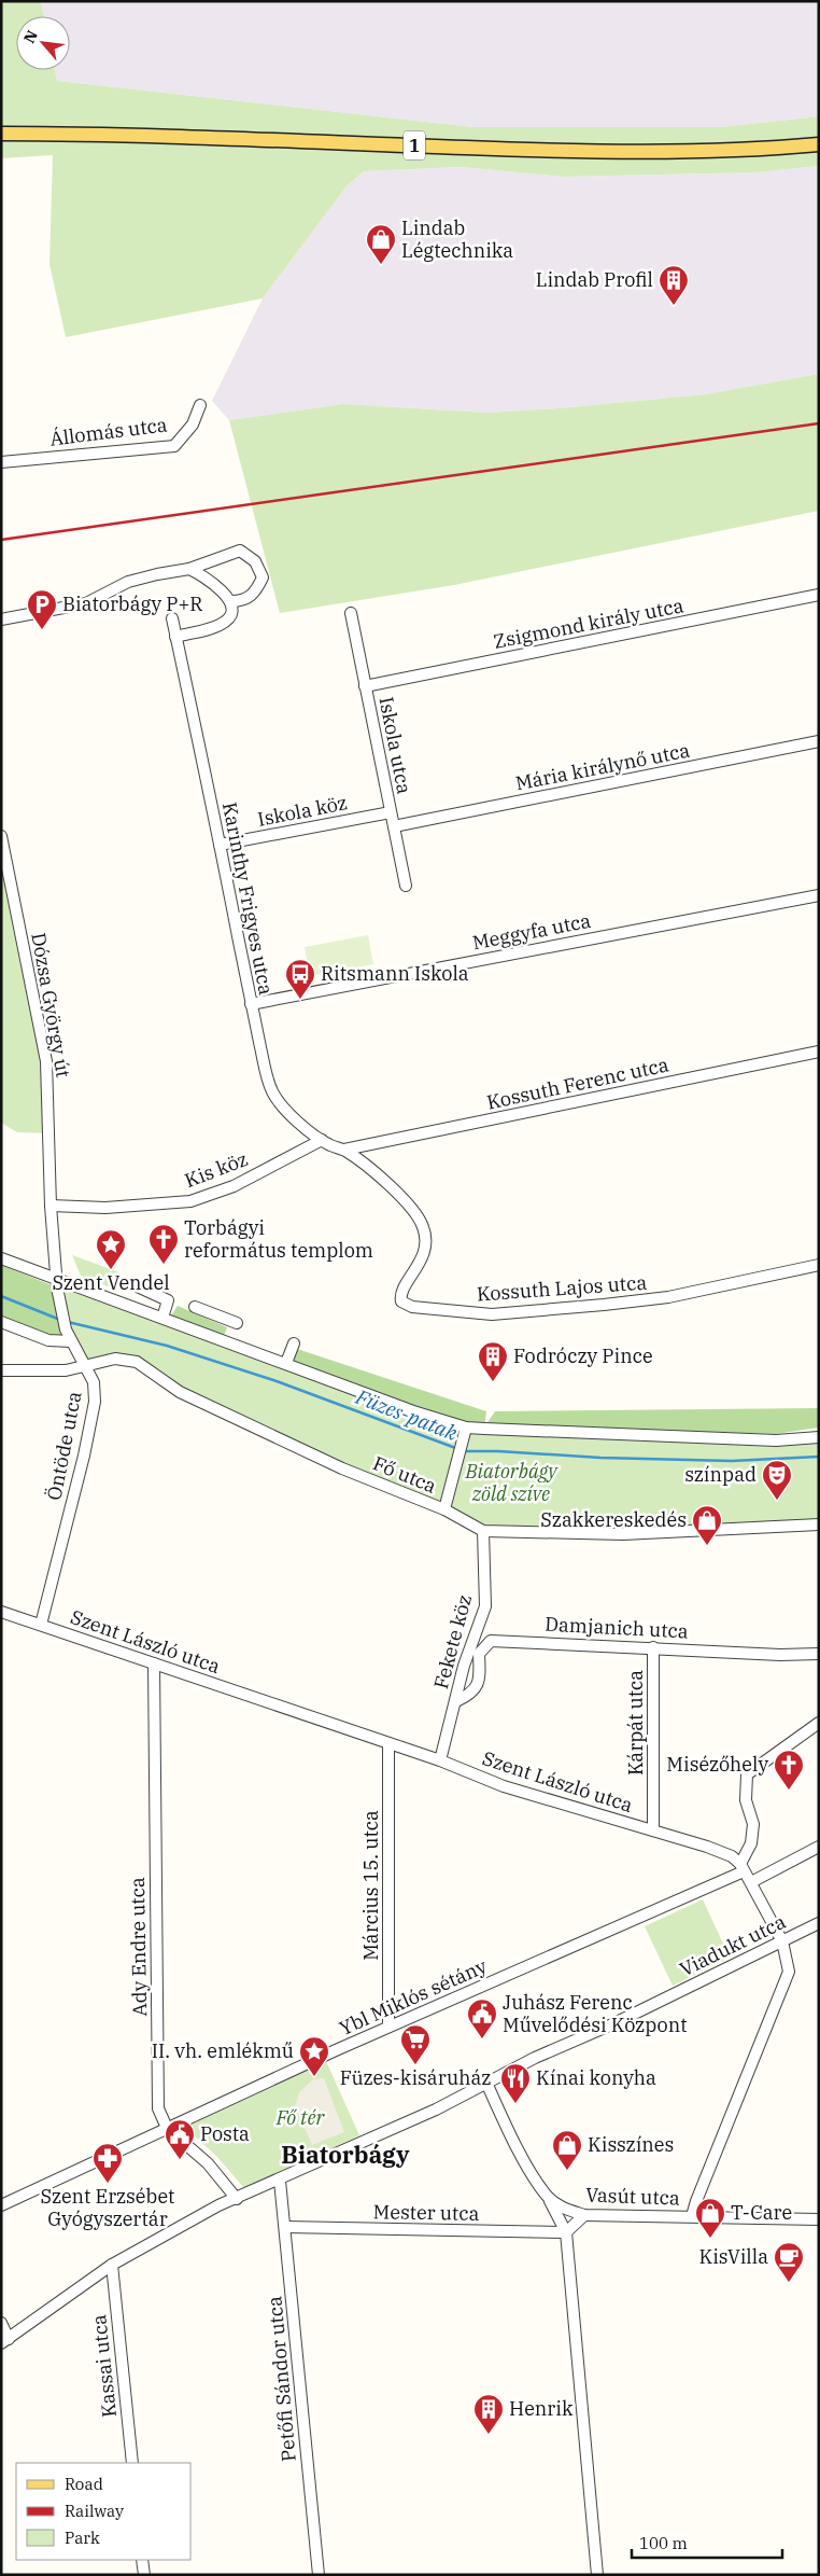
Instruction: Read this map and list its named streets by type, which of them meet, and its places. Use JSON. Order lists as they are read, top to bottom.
{
  "streets": {
    "main road": ["1"],
    "street": [
      "Állomás utca",
      "Zsigmond király utca",
      "Iskola utca",
      "Mária királynő utca",
      "Iskola köz",
      "Karinthy Frigyes utca",
      "Meggyfa utca",
      "Dózsa György út",
      "Kossuth Ferenc utca",
      "Kis köz",
      "Kossuth Lajos utca",
      "Öntöde utca",
      "Fő utca",
      "Damjanich utca",
      "Szent László utca",
      "Fekete köz",
      "Kárpát utca",
      "Március 15. utca",
      "Viadukt utca",
      "Ady Endre utca",
      "Ybl Miklós sétány",
      "Vasút utca",
      "Mester utca",
      "Kassai utca",
      "Petőfi Sándor utca"
    ]
  },
  "crossings": [
    ["Zsigmond király utca", "Iskola utca"],
    ["Iskola utca", "Mária királynő utca"],
    ["Iskola utca", "Iskola köz"],
    ["Iskola köz", "Karinthy Frigyes utca"],
    ["Karinthy Frigyes utca", "Meggyfa utca"],
    ["Karinthy Frigyes utca", "Kossuth Ferenc utca"],
    ["Karinthy Frigyes utca", "Kis köz"],
    ["Karinthy Frigyes utca", "Kossuth Lajos utca"],
    ["Dózsa György út", "Kis köz"],
    ["Dózsa György út", "Öntöde utca"],
    ["Kossuth Ferenc utca", "Kossuth Lajos utca"],
    ["Öntöde utca", "Fő utca"],
    ["Öntöde utca", "Szent László utca"],
    ["Fő utca", "Fekete köz"],
    ["Damjanich utca", "Fekete köz"],
    ["Damjanich utca", "Kárpát utca"],
    ["Szent László utca", "Fekete köz"],
    ["Szent László utca", "Kárpát utca"],
    ["Szent László utca", "Március 15. utca"],
    ["Szent László utca", "Viadukt utca"],
    ["Szent László utca", "Ady Endre utca"],
    ["Szent László utca", "Ybl Miklós sétány"],
    ["Szent László utca", "Vasút utca"],
    ["Március 15. utca", "Ybl Miklós sétány"],
    ["Viadukt utca", "Ady Endre utca"],
    ["Viadukt utca", "Vasút utca"],
    ["Viadukt utca", "Kassai utca"],
    ["Viadukt utca", "Petőfi Sándor utca"],
    ["Ady Endre utca", "Ybl Miklós sétány"],
    ["Mester utca", "Petőfi Sándor utca"]
  ],
  "districts": ["Biatorbágy"],
  "water": ["Füzes-patak"],
  "parks": ["Biatorbágy zöld szíve", "Fő tér"],
  "places": {
    "shop": [
      "Lindab Légtechnika",
      "Szakkereskedés",
      "Kisszínes",
      "T-Care"
    ],
    "building": ["Lindab Profil", "Fodróczy Pince", "Henrik"],
    "parking": ["Biatorbágy P+R"],
    "bus stop": ["Ritsmann Iskola"],
    "church": ["Torbágyi református templom", "Misézőhely"],
    "place": ["Szent Vendel", "II. vh. emlékmű"],
    "theatre": ["színpad"],
    "public building": ["Juhász Ferenc Művelődési Központ", "Posta"],
    "supermarket": ["Füzes-kisáruház"],
    "restaurant": ["Kínai konyha"],
    "pharmacy": ["Szent Erzsébet Gyógyszertár"],
    "cafe": ["KisVilla"]
  },
  "legend": ["Road", "Railway", "Park"],
  "scale_bar": "100 m",
  "north": "top left"
}
